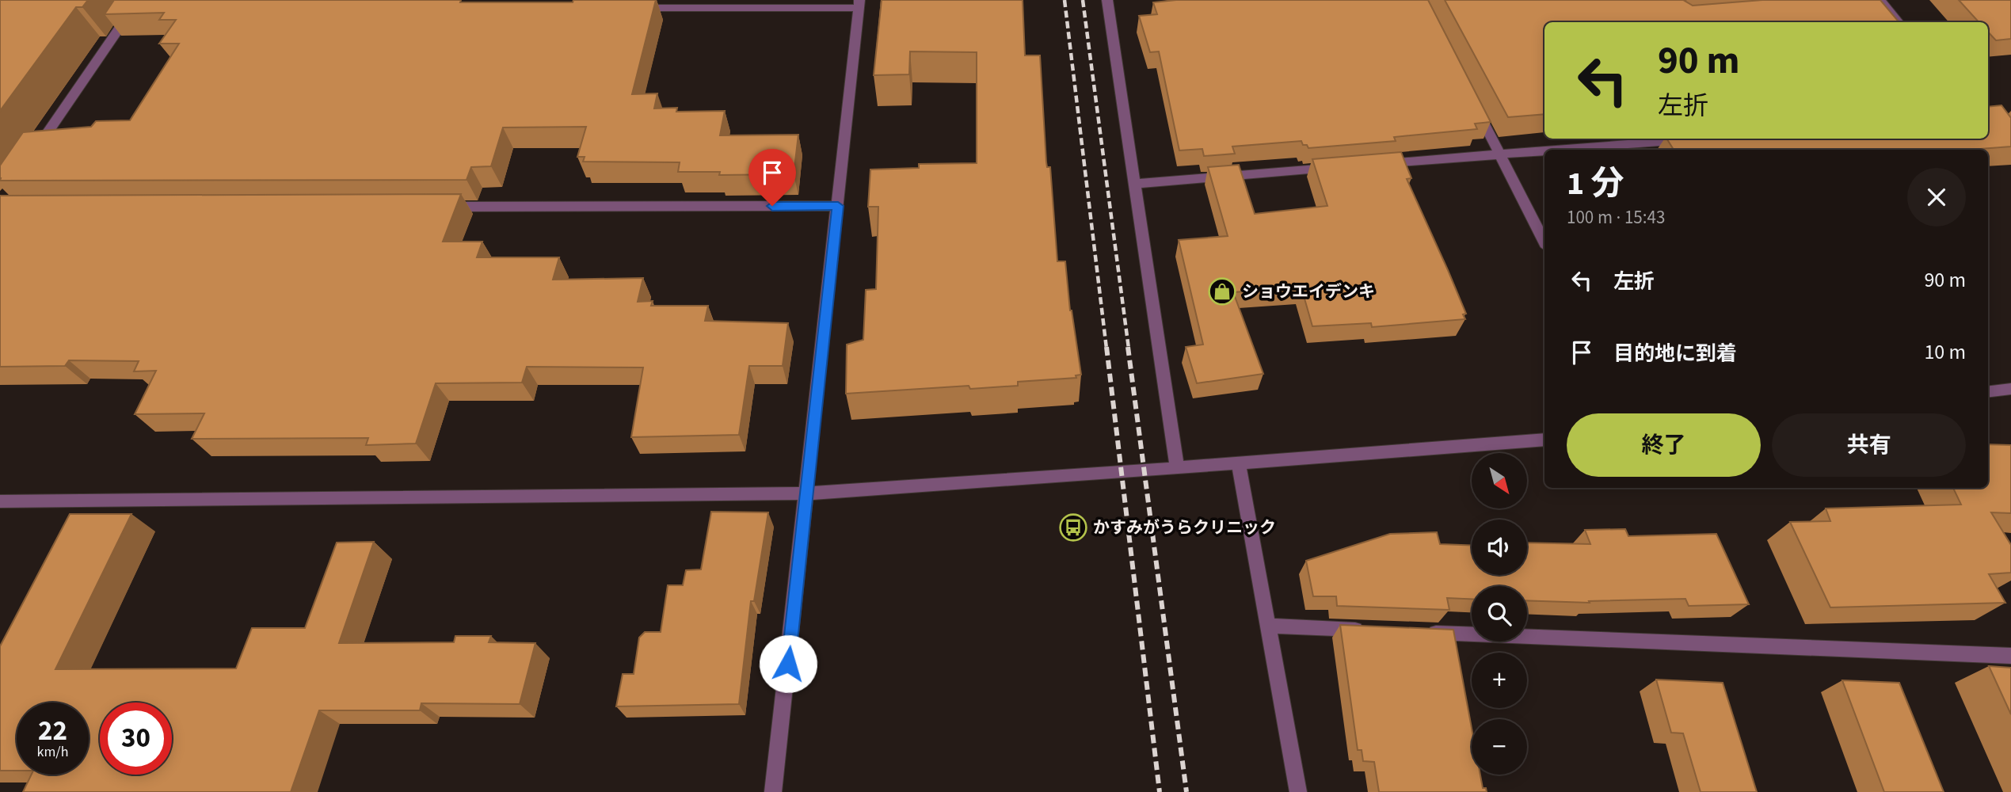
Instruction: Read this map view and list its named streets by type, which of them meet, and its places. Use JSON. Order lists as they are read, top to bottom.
{
  "places": {
    "shop": ["ショウエイデンキ"],
    "bus stop": ["かすみがうらクリニック"]
  },
  "north": "bottom right",
  "page": {
    "turn": ["90 m", "左折"],
    "heading": ["1 分", "100 m · 15:43"],
    "list": [
      {
        "name": "左折",
        "value": "90 m"
      },
      {
        "name": "目的地に到着",
        "value": "10 m"
      }
    ],
    "buttons": ["終了", "共有"],
    "map_buttons": ["+", "−"],
    "speed": "22 km/h",
    "limit": "30"
  }
}
